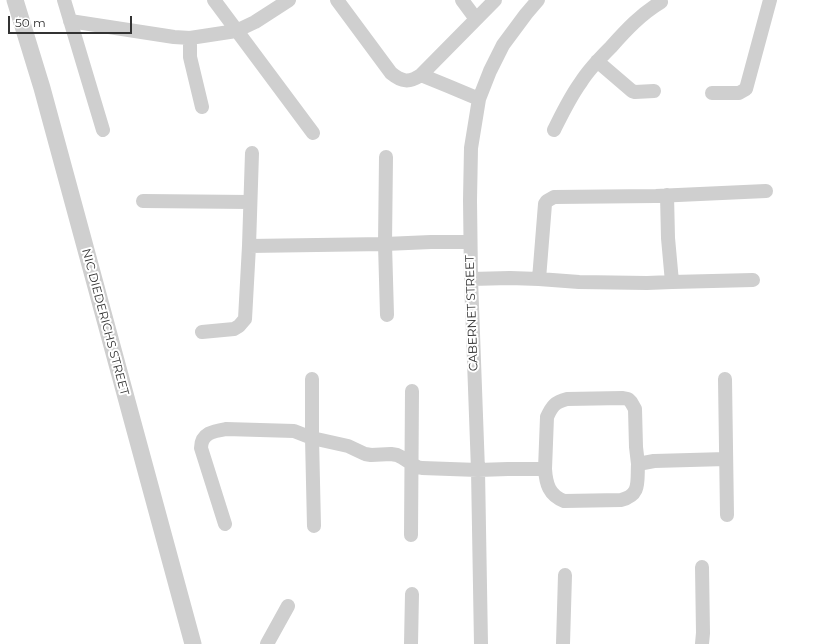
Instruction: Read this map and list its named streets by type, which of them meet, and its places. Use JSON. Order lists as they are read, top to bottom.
{
  "streets": {
    "street": ["CABERNET STREET", "NIC DIEDERICHS STREET"]
  },
  "scale_bar": "50 m"
}
